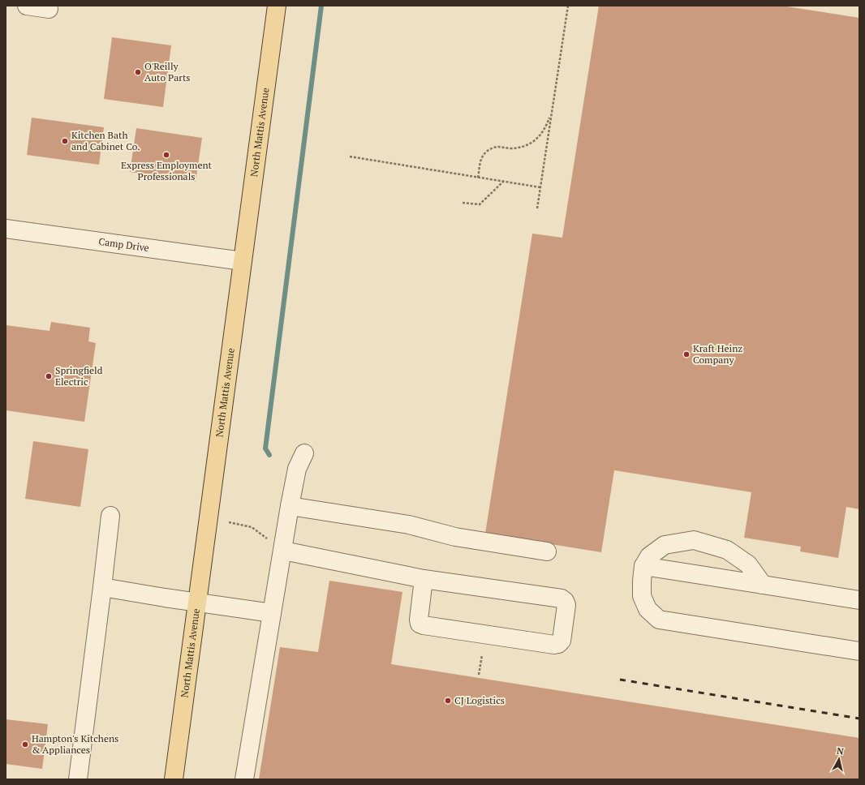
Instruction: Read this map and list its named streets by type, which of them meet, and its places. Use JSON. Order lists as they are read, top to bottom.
{
  "streets": {
    "main road": ["North Mattis Avenue"],
    "street": ["Camp Drive"]
  },
  "crossings": [
    ["North Mattis Avenue", "Camp Drive"]
  ],
  "places": [
    "O'Reilly Auto Parts",
    "Kitchen Bath and Cabinet Co.",
    "Express Employment Professionals",
    "Kraft Heinz Company",
    "Springfield Electric",
    "CJ Logistics",
    "Hampton's Kitchens & Appliances"
  ],
  "north": "top"
}
